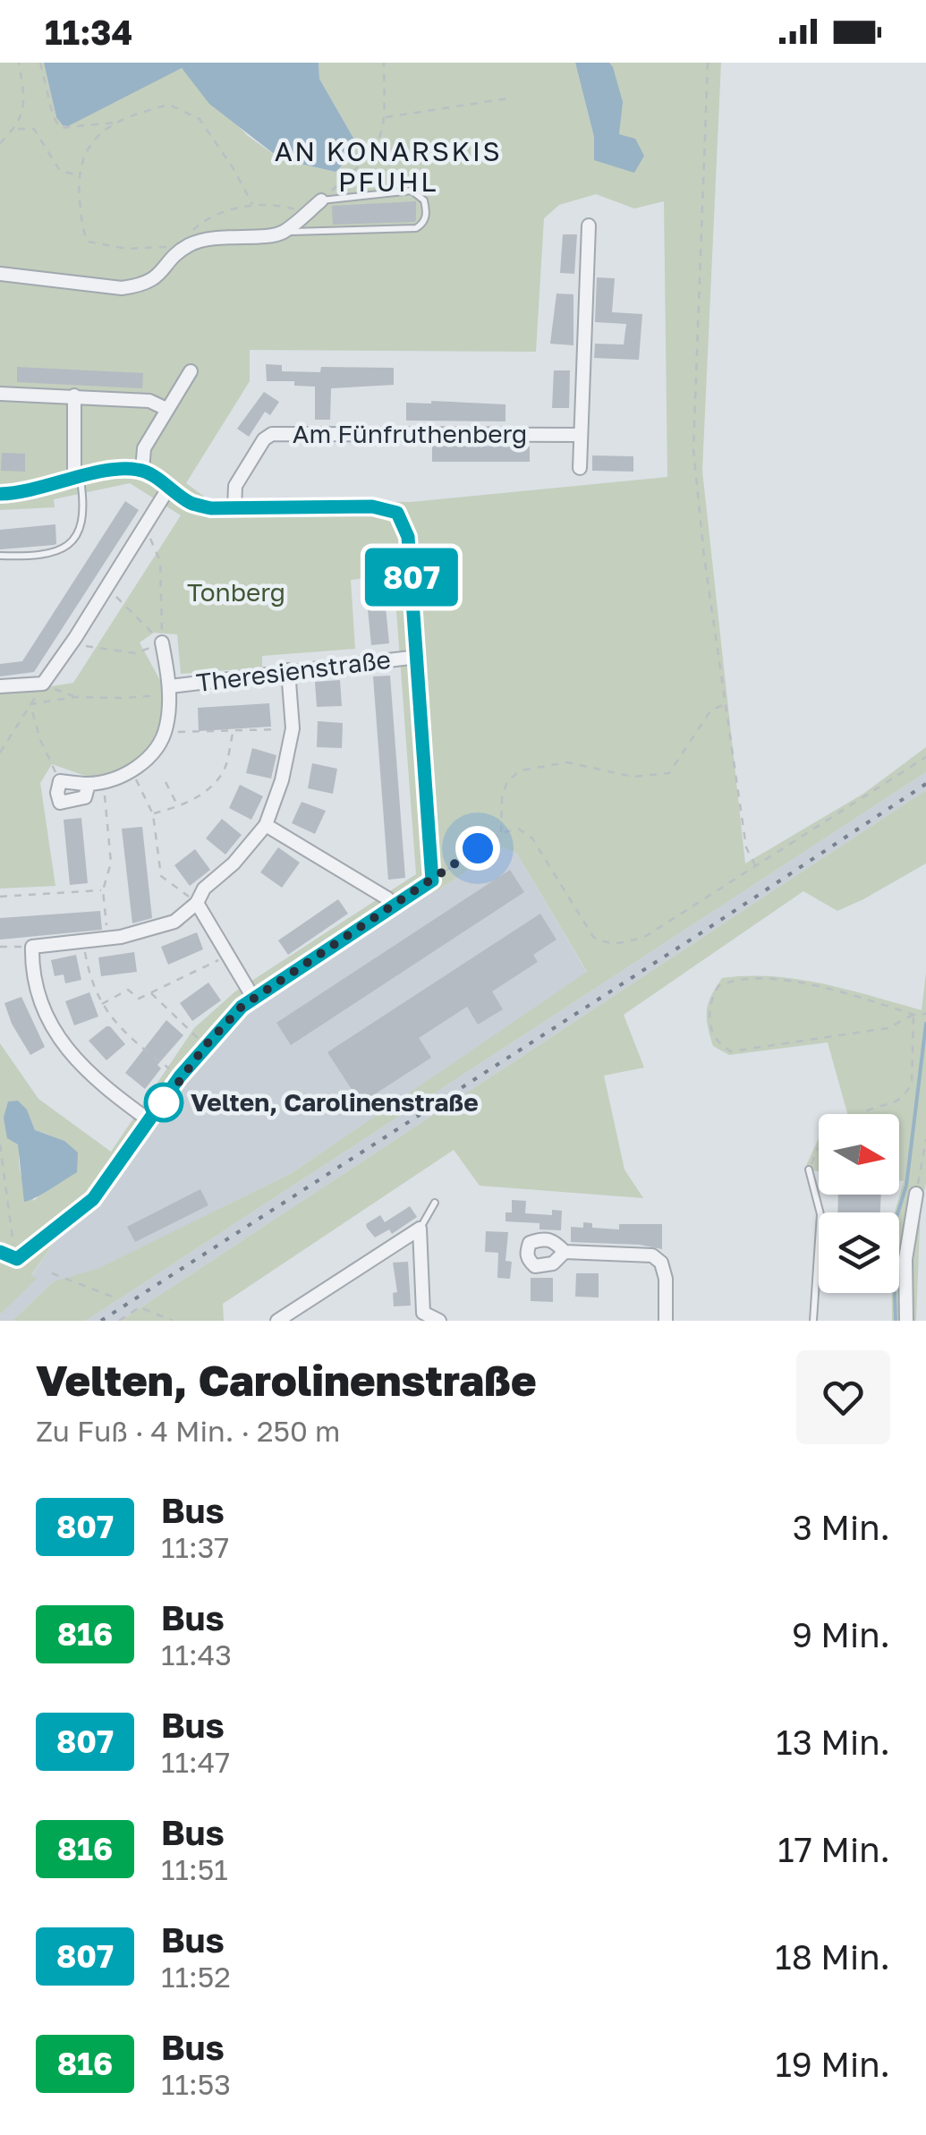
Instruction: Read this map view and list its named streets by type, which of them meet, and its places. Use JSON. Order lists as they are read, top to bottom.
{
  "streets": {
    "street": ["Am Fünfruthenberg", "Theresienstraße"]
  },
  "districts": ["AN KONARSKIS PFUHL"],
  "parks": ["Tonberg"],
  "places": ["Velten, Carolinenstraße"],
  "lines": ["bus line 807"],
  "north": "right",
  "page": {
    "status": "11:34",
    "on_map": "807",
    "heading": ["Velten, Carolinenstraße", "Zu Fuß · 4 Min. · 250 m"],
    "list": [
      {
        "mark": "807",
        "name": "Bus",
        "note": "11:37",
        "value": "3 Min."
      },
      {
        "mark": "816",
        "name": "Bus",
        "note": "11:43",
        "value": "9 Min."
      },
      {
        "mark": "807",
        "name": "Bus",
        "note": "11:47",
        "value": "13 Min."
      },
      {
        "mark": "816",
        "name": "Bus",
        "note": "11:51",
        "value": "17 Min."
      },
      {
        "mark": "807",
        "name": "Bus",
        "note": "11:52",
        "value": "18 Min."
      },
      {
        "mark": "816",
        "name": "Bus",
        "note": "11:53",
        "value": "19 Min."
      }
    ]
  }
}
